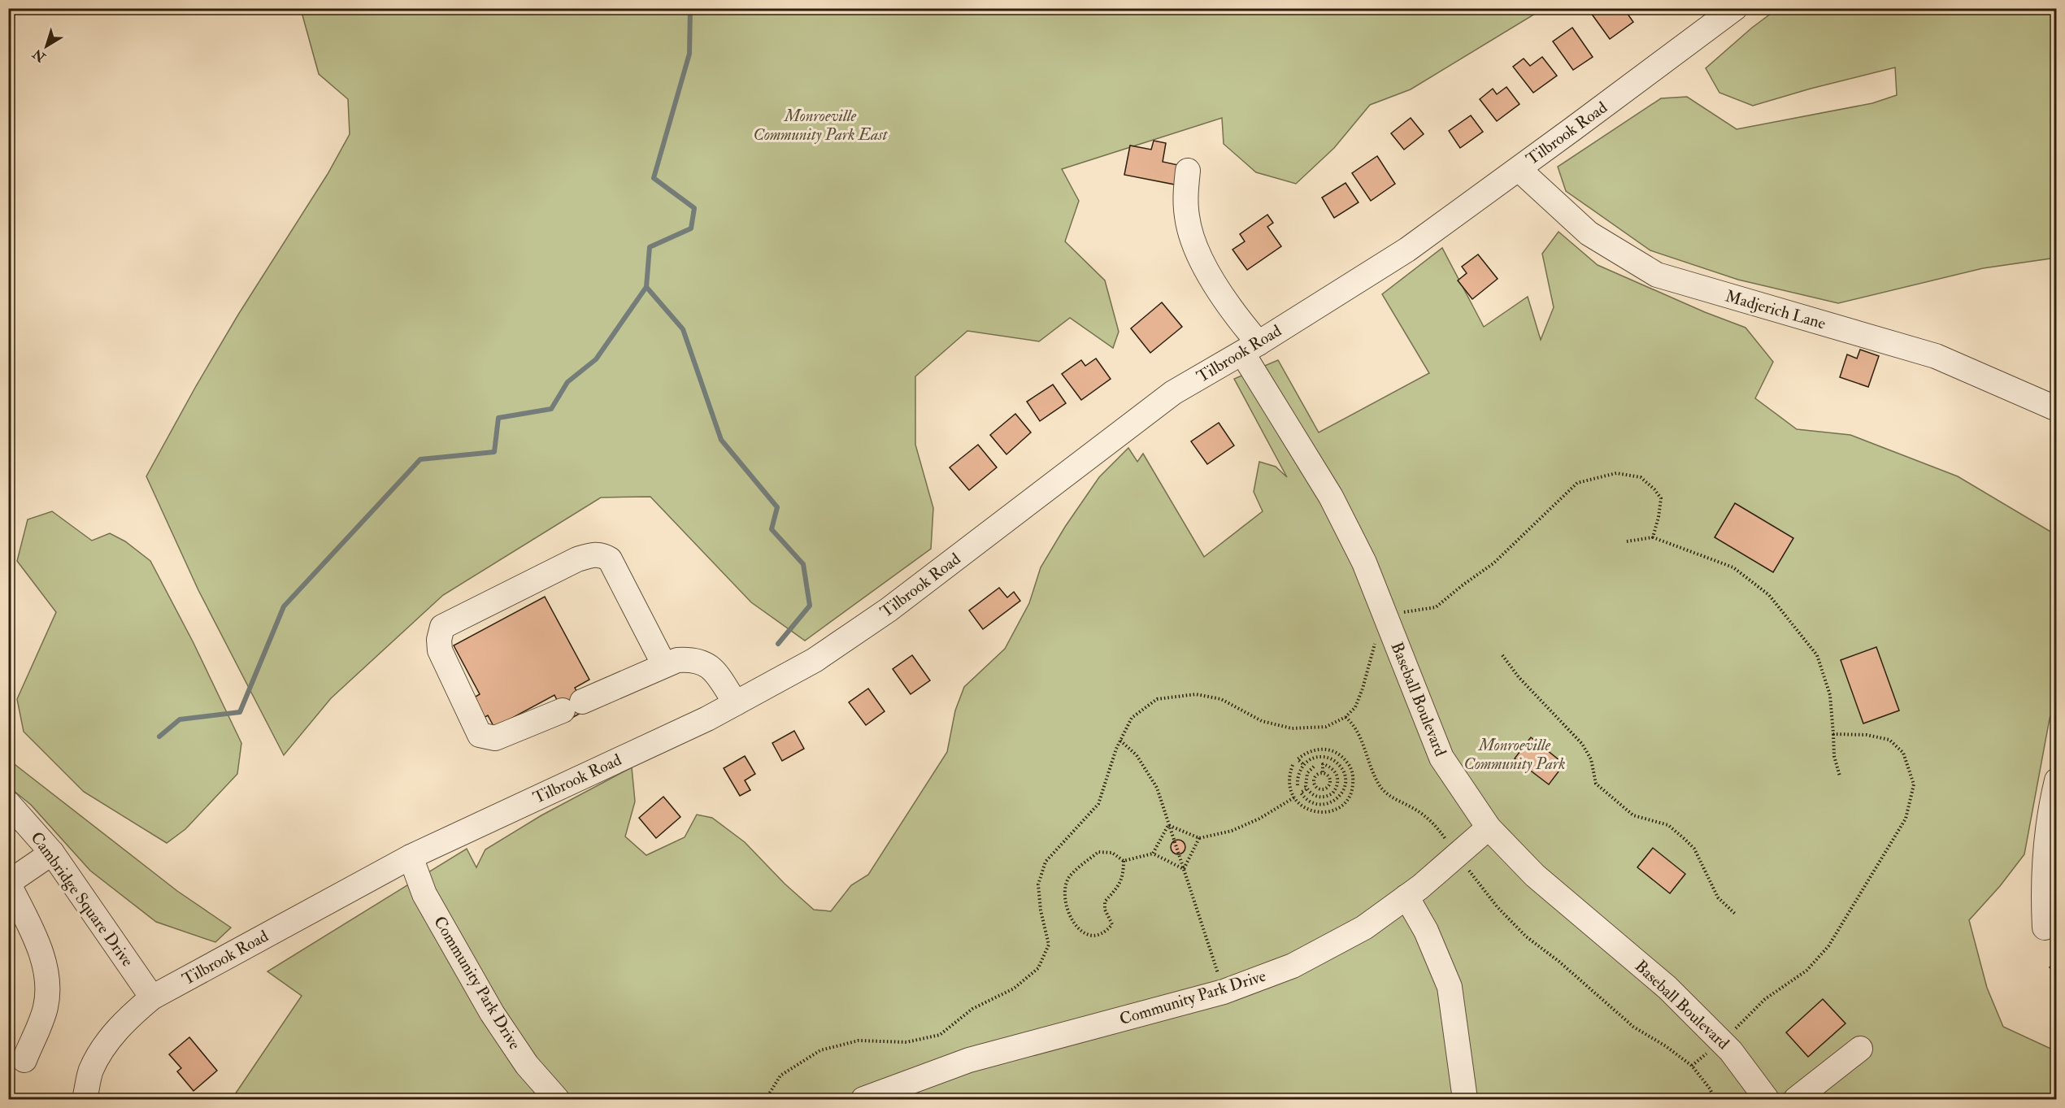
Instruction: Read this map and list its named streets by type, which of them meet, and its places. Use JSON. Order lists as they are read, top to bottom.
{
  "streets": {
    "street": [
      "Tilbrook Road",
      "Madjerich Lane",
      "Baseball Boulevard",
      "Cambridge Square Drive",
      "Community Park Drive"
    ]
  },
  "crossings": [
    ["Tilbrook Road", "Madjerich Lane"],
    ["Tilbrook Road", "Baseball Boulevard"],
    ["Tilbrook Road", "Cambridge Square Drive"],
    ["Tilbrook Road", "Community Park Drive"],
    ["Baseball Boulevard", "Community Park Drive"]
  ],
  "parks": ["Monroeville Community Park East", "Monroeville Community Park"],
  "north": "bottom left"
}
